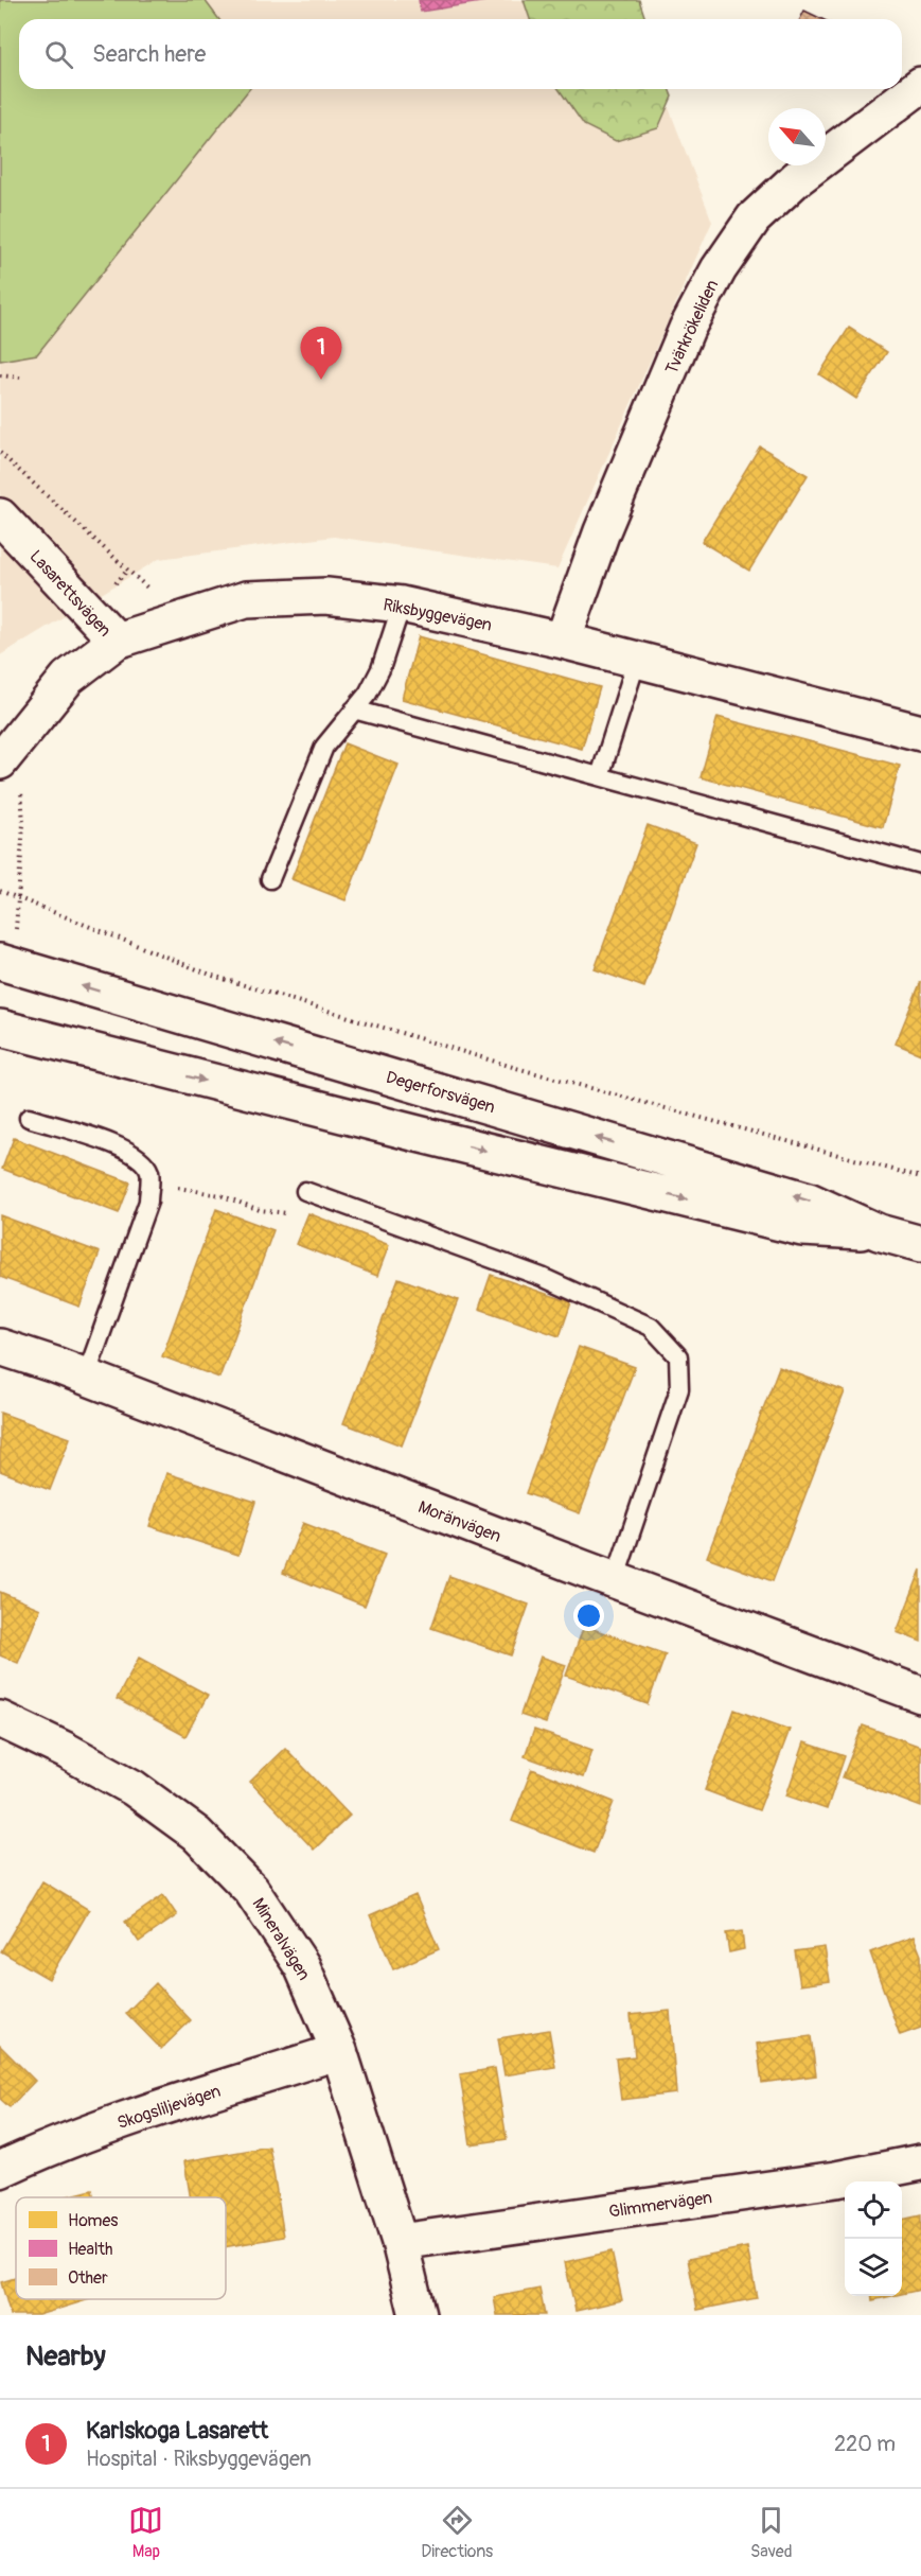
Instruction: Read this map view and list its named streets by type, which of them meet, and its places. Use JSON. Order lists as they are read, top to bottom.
{
  "streets": {
    "street": [
      "Tvärkrökeliden",
      "Lasarettsvägen",
      "Riksbyggevägen",
      "Degerforsvägen",
      "Moränvägen",
      "Mineralvägen",
      "Skogsliljevägen",
      "Glimmervägen"
    ]
  },
  "crossings": [
    ["Tvärkrökeliden", "Riksbyggevägen"],
    ["Lasarettsvägen", "Riksbyggevägen"],
    ["Mineralvägen", "Skogsliljevägen"],
    ["Mineralvägen", "Glimmervägen"]
  ],
  "legend": ["Homes", "Health", "Other"],
  "north": "top left",
  "page": {
    "search": "Search here",
    "pins": "1",
    "heading": "Nearby",
    "list": [
      {
        "mark": "1",
        "name": "Karlskoga Lasarett",
        "note": "Hospital · Riksbyggevägen",
        "value": "220 m"
      }
    ],
    "nav": ["Map", "Directions", "Saved"]
  }
}
